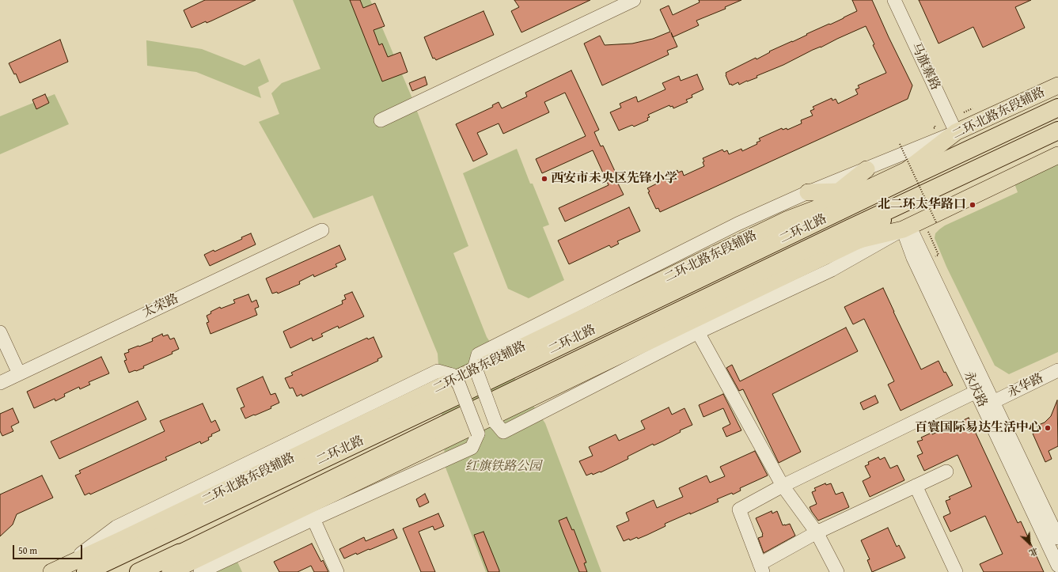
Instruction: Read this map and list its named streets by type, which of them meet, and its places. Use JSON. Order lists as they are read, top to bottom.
{
  "streets": {
    "highway": ["二环北路"],
    "main road": ["二环北路东段辅路"],
    "street": [
      "马旗寨路",
      "太荣路",
      "永华路",
      "永庆路"
    ]
  },
  "crossings": [
    ["马旗寨路", "二环北路东段辅路"],
    ["永华路", "永庆路"]
  ],
  "parks": ["红旗铁路公园"],
  "places": ["西安市未央区先锋小学", "北二环太华路口", "百寰国际易达生活中心"],
  "scale_bar": "50 m",
  "north": "bottom right"
}
